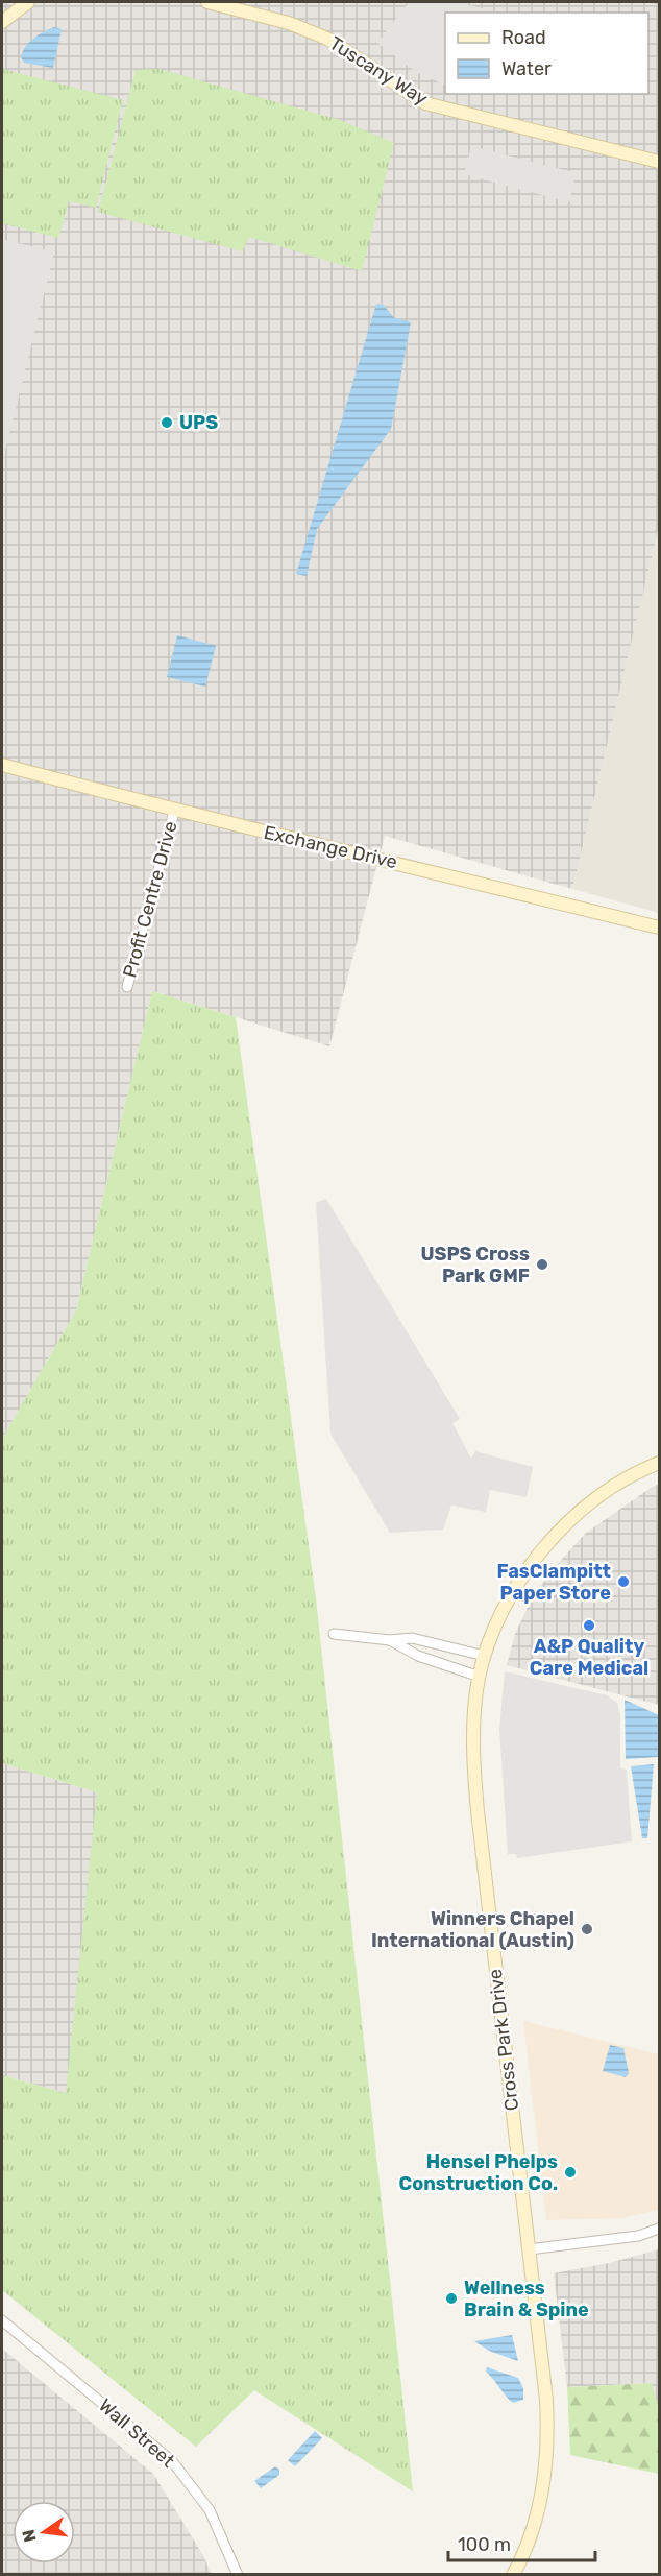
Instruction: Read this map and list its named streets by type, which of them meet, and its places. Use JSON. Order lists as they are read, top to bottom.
{
  "streets": {
    "street": [
      "Tuscany Way",
      "Exchange Drive",
      "Profit Centre Drive",
      "Cross Park Drive",
      "Wall Street"
    ]
  },
  "crossings": [
    ["Exchange Drive", "Profit Centre Drive"]
  ],
  "places": [
    "UPS",
    "USPS Cross Park GMF",
    "FasClampitt Paper Store",
    "A&P Quality Care Medical",
    "Winners Chapel International (Austin)",
    "Hensel Phelps Construction Co.",
    "Wellness Brain & Spine"
  ],
  "legend": ["Road", "Water"],
  "scale_bar": "100 m",
  "north": "left"
}
